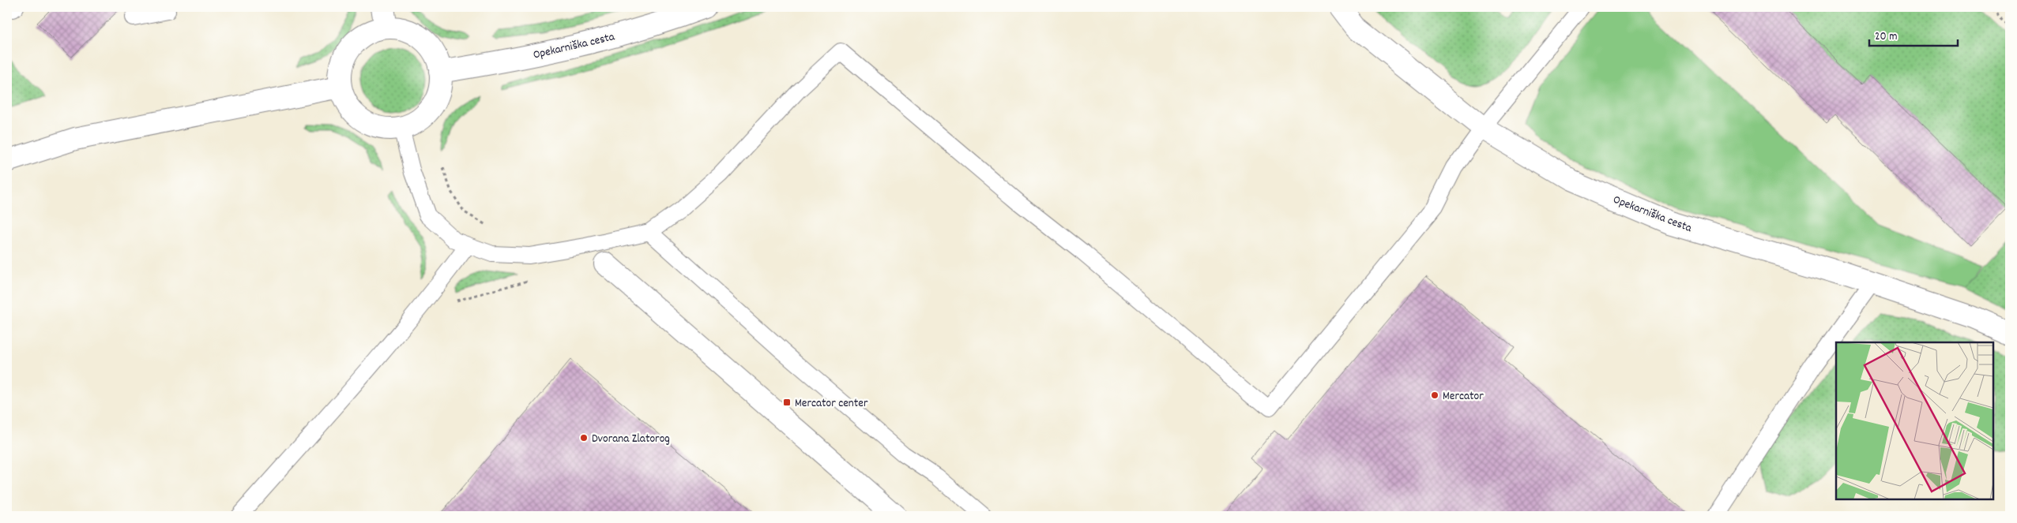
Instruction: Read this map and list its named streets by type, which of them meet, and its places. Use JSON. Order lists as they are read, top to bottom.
{
  "streets": {
    "street": ["Opekarniška cesta"]
  },
  "places": {
    "other": ["Mercator", "Dvorana Zlatorog"],
    "transit": ["Mercator center"]
  },
  "scale_bar": "20 m"
}
